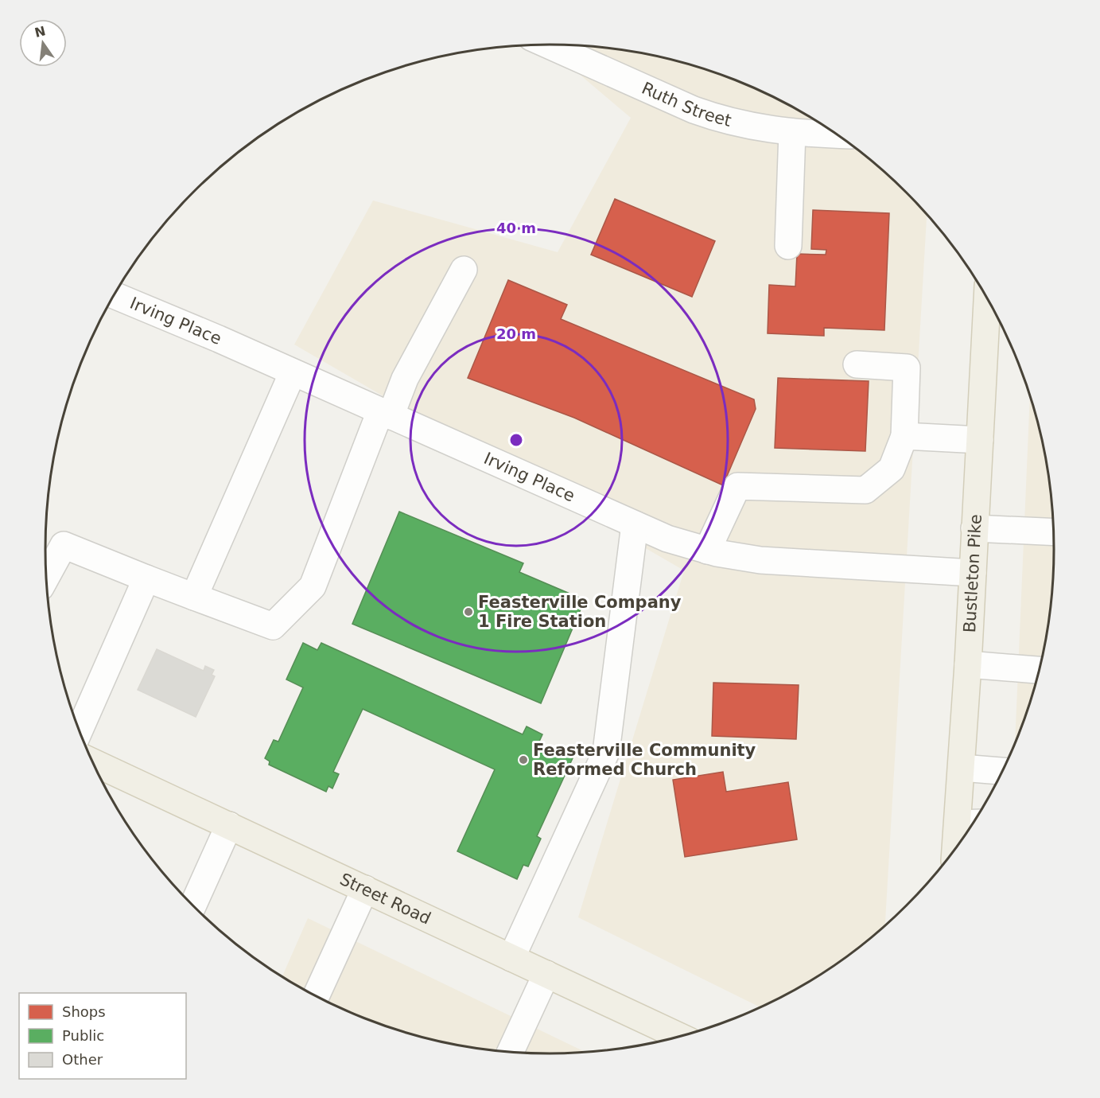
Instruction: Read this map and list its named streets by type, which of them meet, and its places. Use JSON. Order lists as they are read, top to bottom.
{
  "streets": {
    "main road": ["Bustleton Pike", "Street Road"],
    "street": ["Ruth Street", "Irving Place"]
  },
  "crossings": [
    ["Irving Place", "Bustleton Pike"]
  ],
  "places": ["Feasterville Company 1 Fire Station", "Feasterville Community Reformed Church"],
  "legend": ["Shops", "Public", "Other"],
  "north": "top",
  "rings": ["40 m", "20 m"]
}
